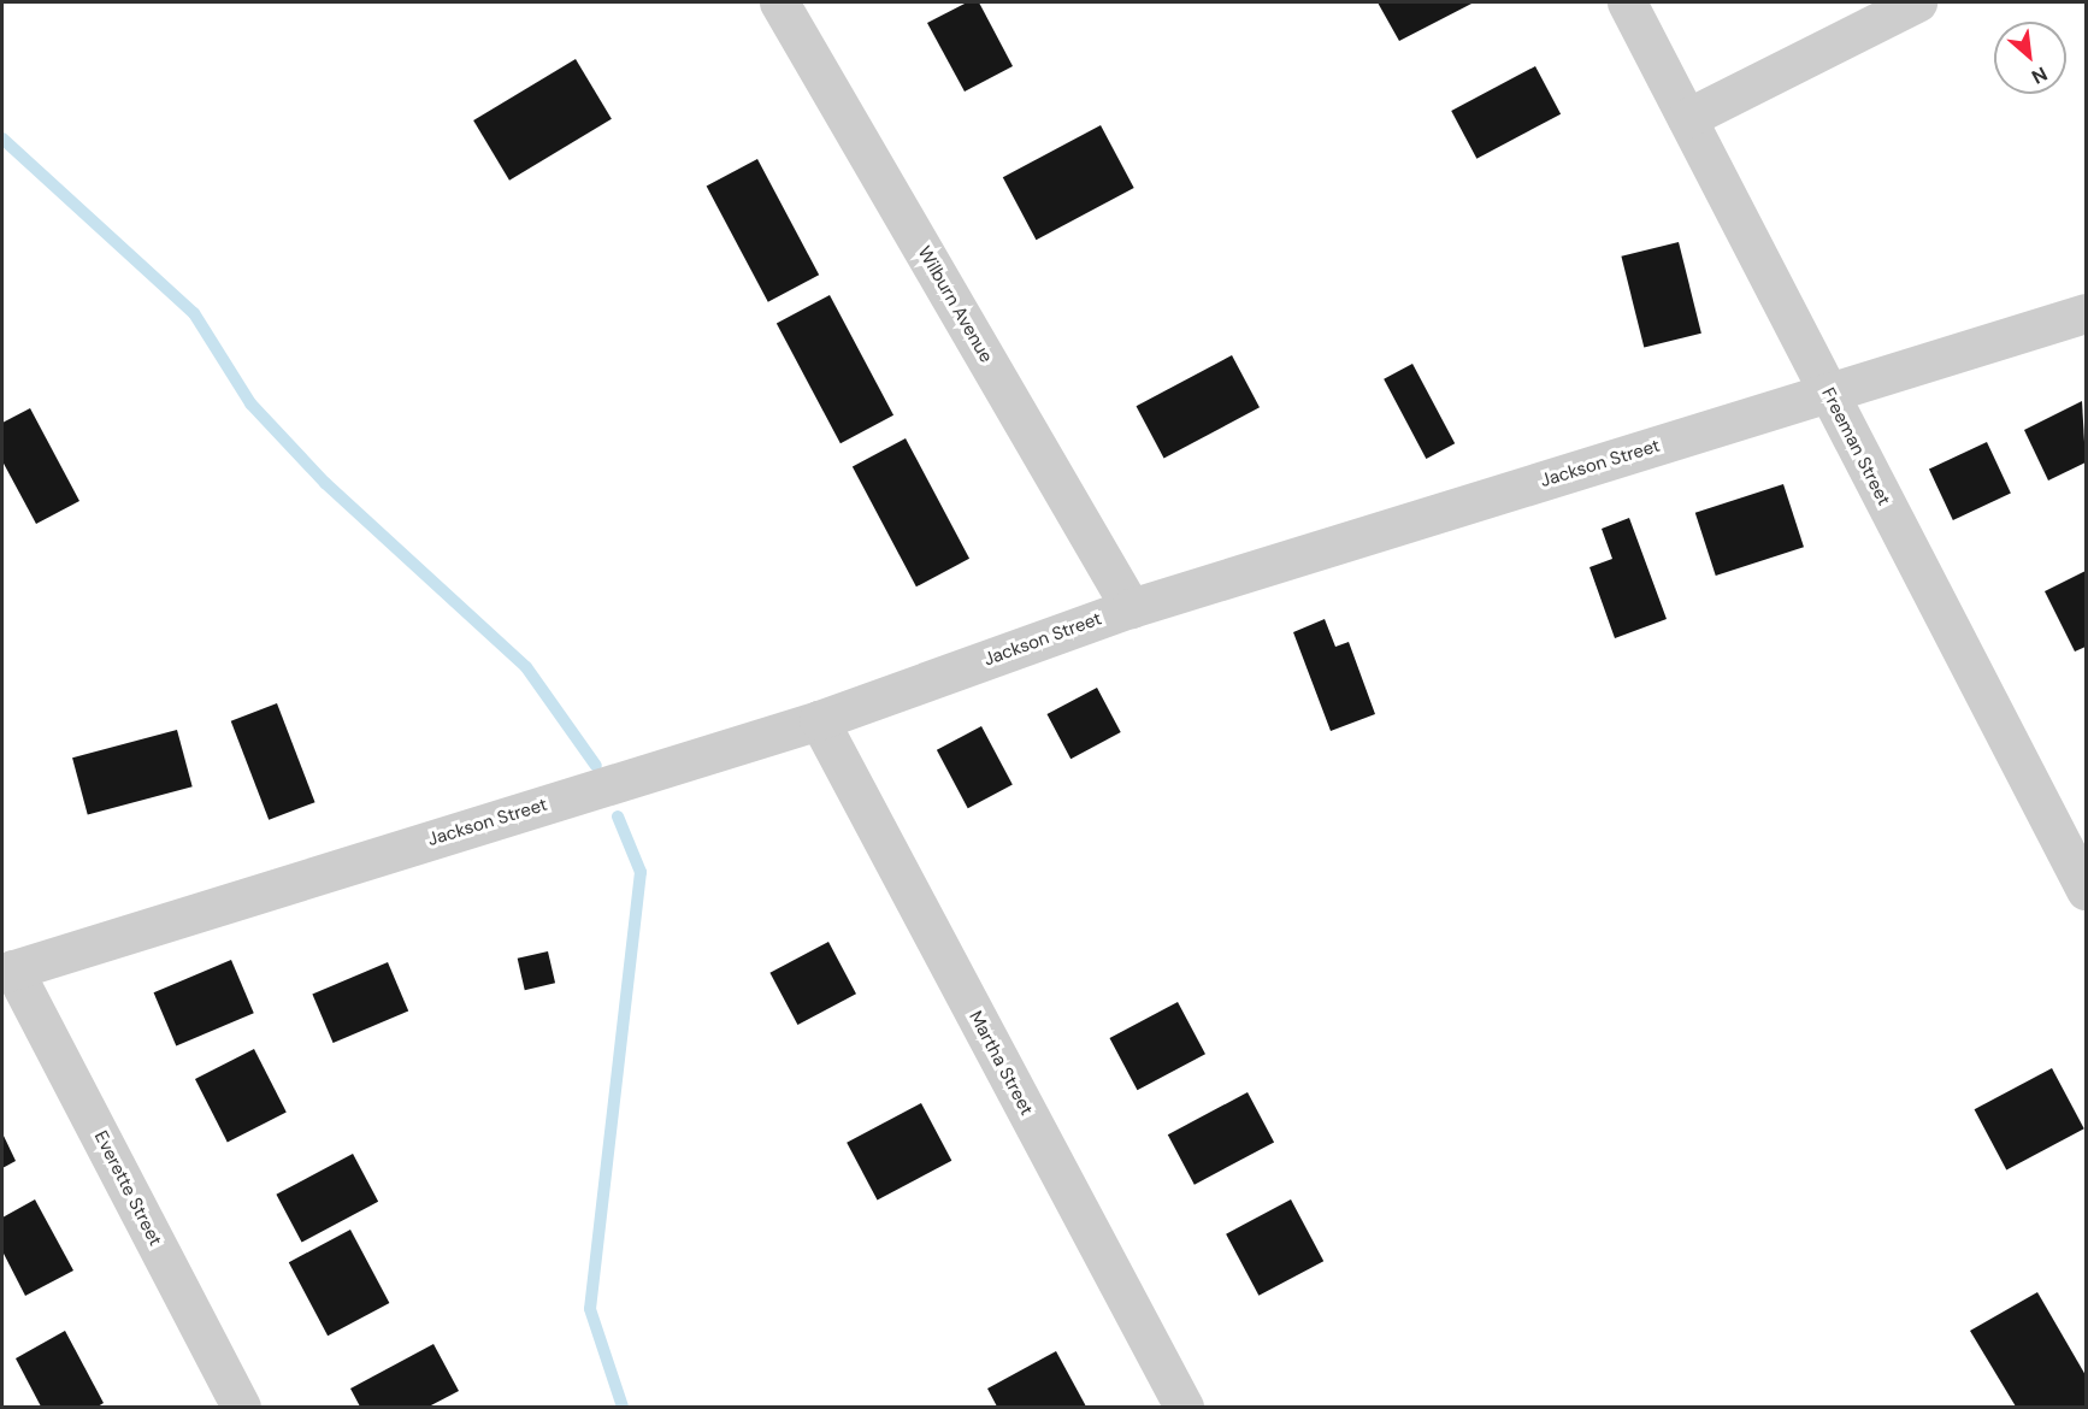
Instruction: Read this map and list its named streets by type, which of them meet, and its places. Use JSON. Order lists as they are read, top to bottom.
{
  "streets": {
    "street": [
      "Wilburn Avenue",
      "Freeman Street",
      "Jackson Street",
      "Martha Street",
      "Everette Street"
    ]
  },
  "crossings": [
    ["Wilburn Avenue", "Jackson Street"],
    ["Freeman Street", "Jackson Street"],
    ["Jackson Street", "Martha Street"],
    ["Jackson Street", "Everette Street"]
  ],
  "north": "bottom right"
}
